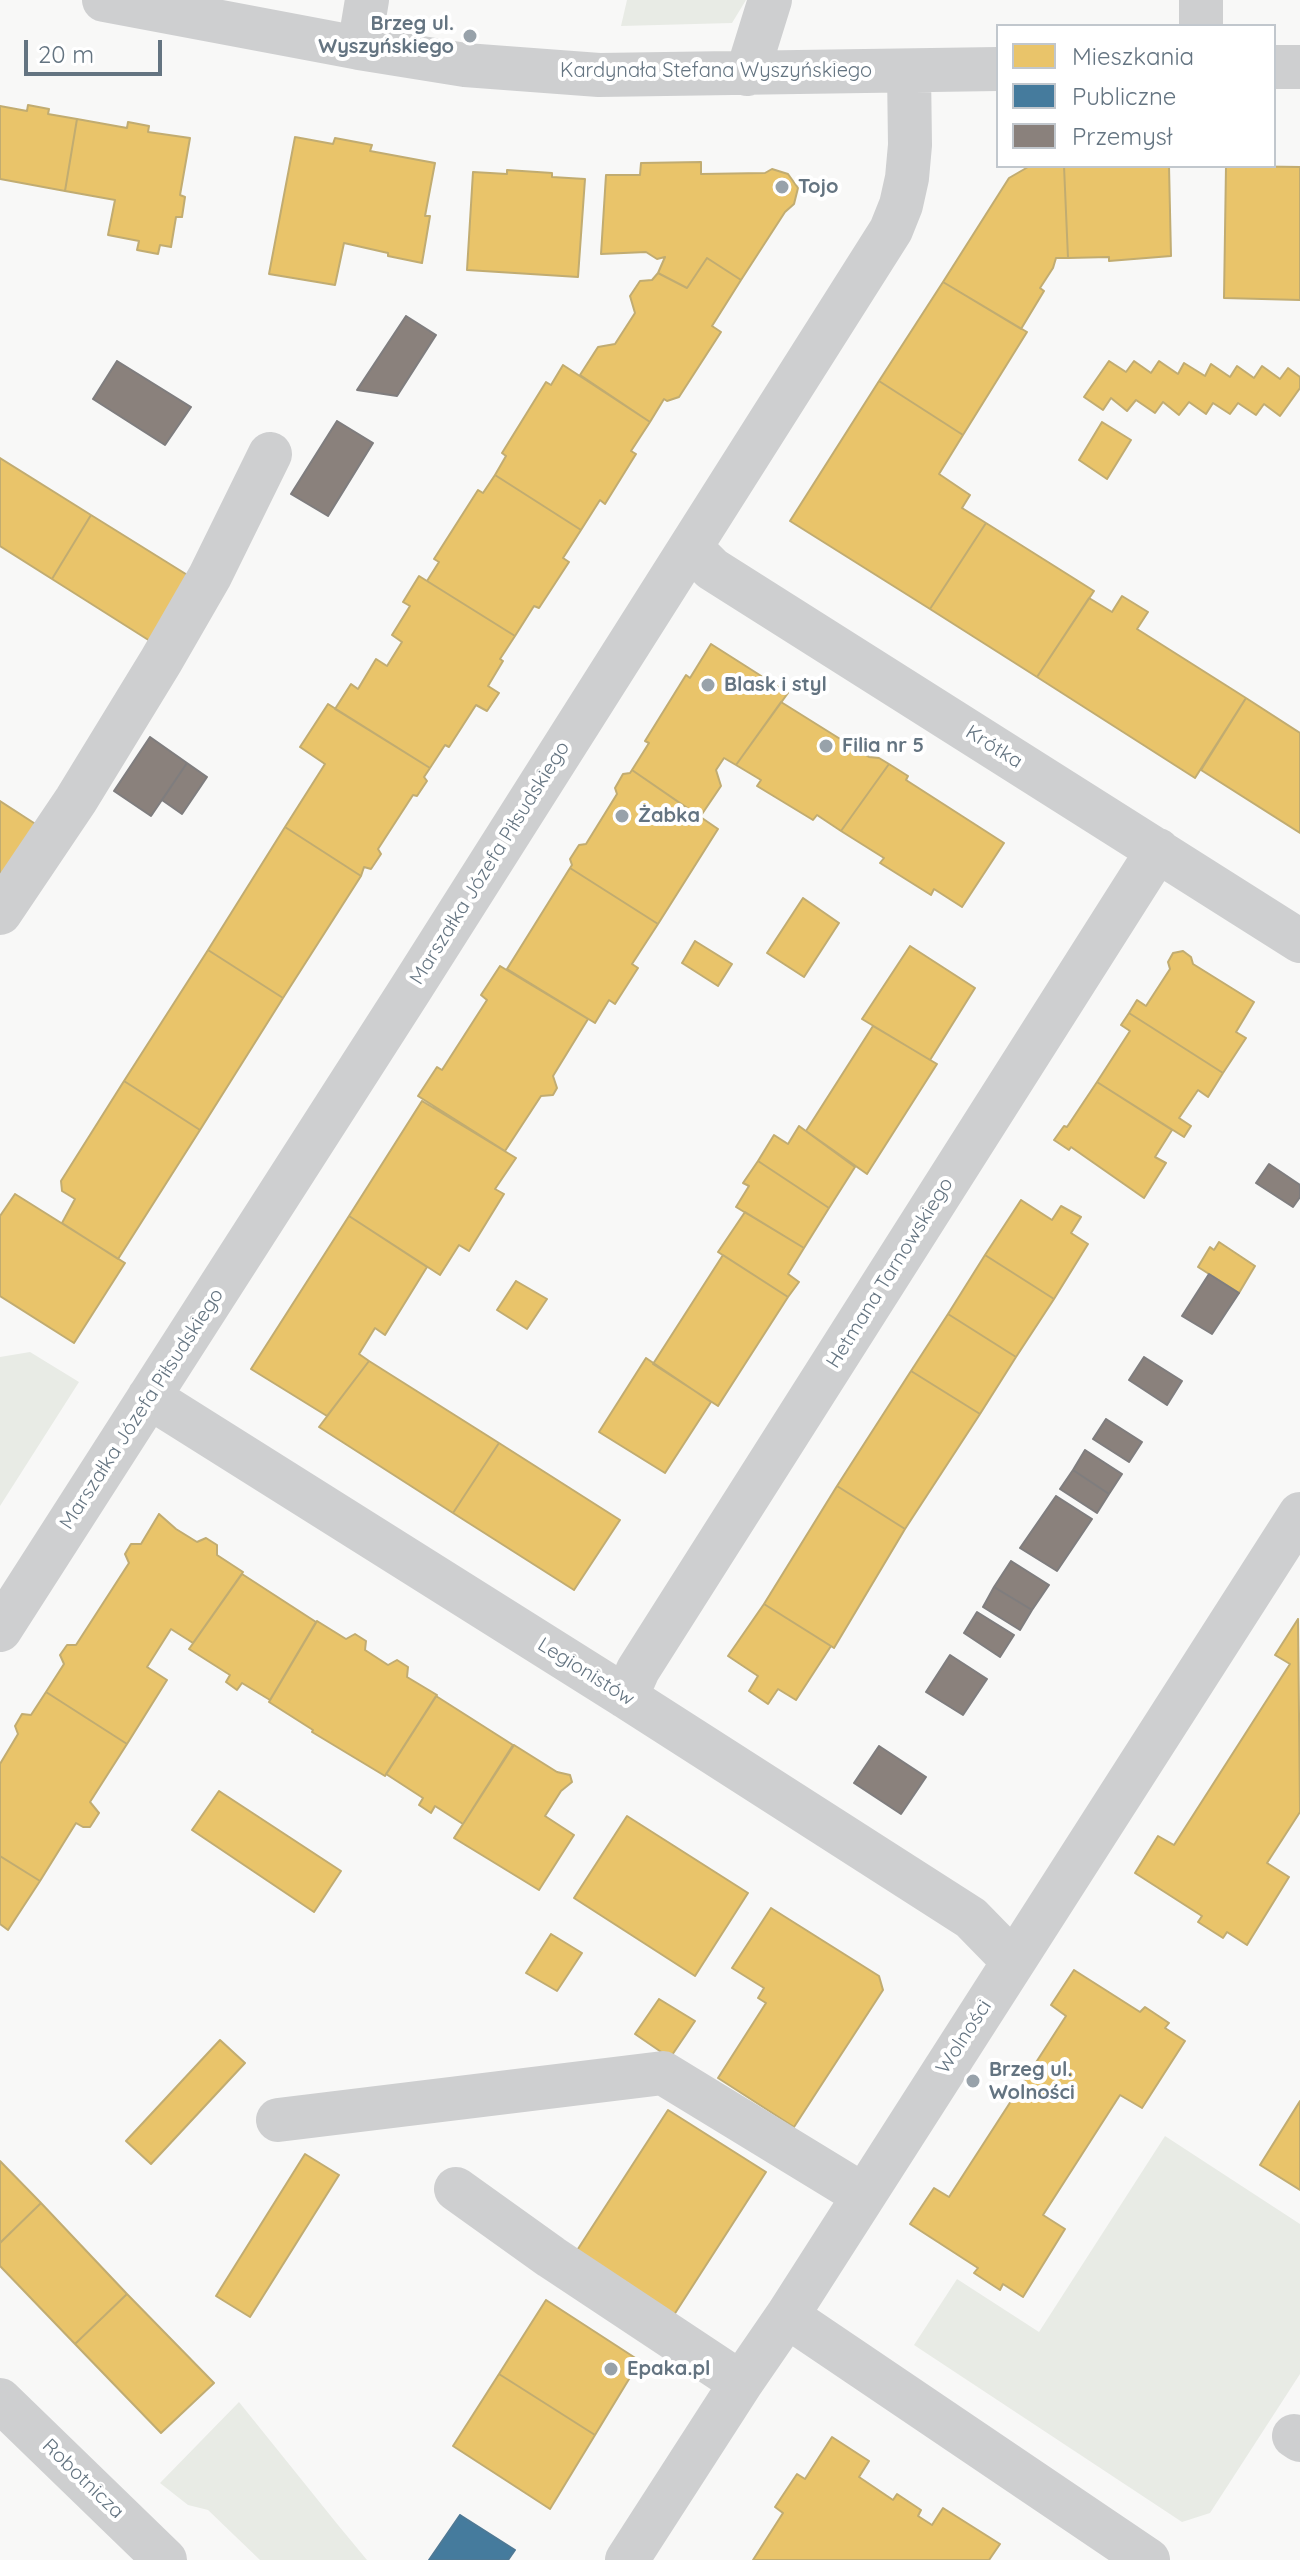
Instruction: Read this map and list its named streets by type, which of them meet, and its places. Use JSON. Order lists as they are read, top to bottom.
{
  "streets": {
    "street": [
      "Kardynała Stefana Wyszyńskiego",
      "Krótka",
      "Marszałka Józefa Piłsudskiego",
      "Hetmana Tarnowskiego",
      "Legionistów",
      "Wolności",
      "Robotnicza"
    ]
  },
  "crossings": [
    ["Kardynała Stefana Wyszyńskiego", "Marszałka Józefa Piłsudskiego"],
    ["Krótka", "Marszałka Józefa Piłsudskiego"],
    ["Krótka", "Hetmana Tarnowskiego"],
    ["Marszałka Józefa Piłsudskiego", "Legionistów"],
    ["Hetmana Tarnowskiego", "Legionistów"],
    ["Legionistów", "Wolności"]
  ],
  "places": [
    "Brzeg ul. Wyszyńskiego",
    "Tojo",
    "Blask i styl",
    "Filia nr 5",
    "Żabka",
    "Brzeg ul. Wolności",
    "Epaka.pl"
  ],
  "legend": ["Mieszkania", "Publiczne", "Przemysł"],
  "scale_bar": "20 m"
}
